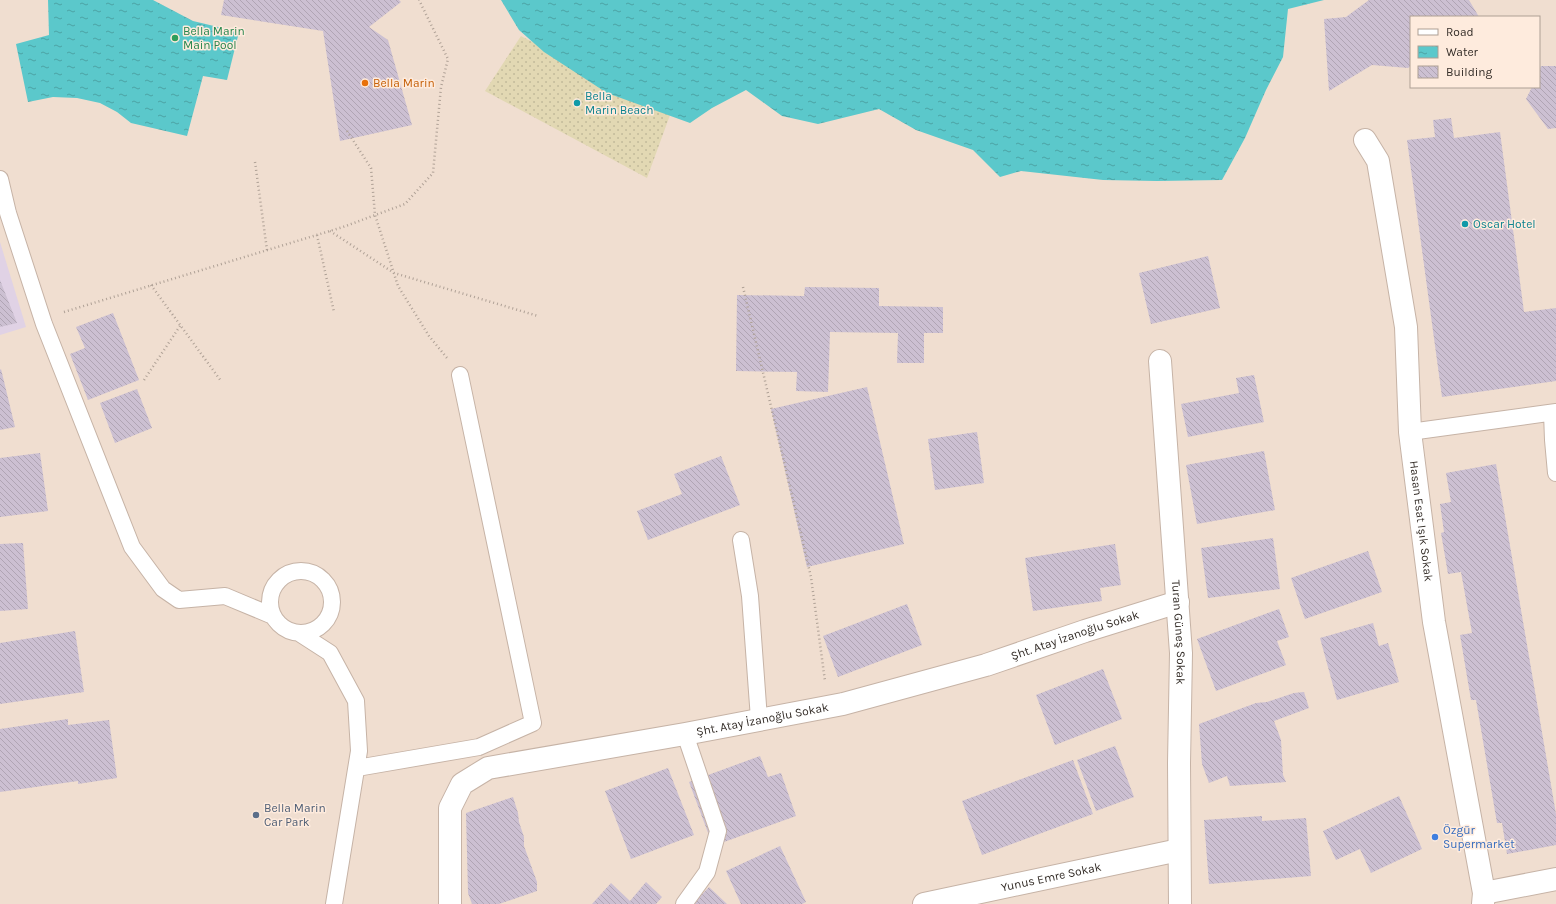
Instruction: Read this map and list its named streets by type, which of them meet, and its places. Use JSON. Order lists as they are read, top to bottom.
{
  "streets": {
    "street": [
      "Hasan Esat Işık Sokak",
      "Turan Güneş Sokak",
      "Şht. Atay İzanoğlu Sokak",
      "Yunus Emre Sokak"
    ]
  },
  "crossings": [
    ["Turan Güneş Sokak", "Şht. Atay İzanoğlu Sokak"],
    ["Turan Güneş Sokak", "Yunus Emre Sokak"]
  ],
  "places": [
    "Bella Marin Main Pool",
    "Bella Marin",
    "Bella Marin Beach",
    "Oscar Hotel",
    "Bella Marin Car Park",
    "Özgür Supermarket"
  ],
  "legend": ["Road", "Water", "Building"]
}
